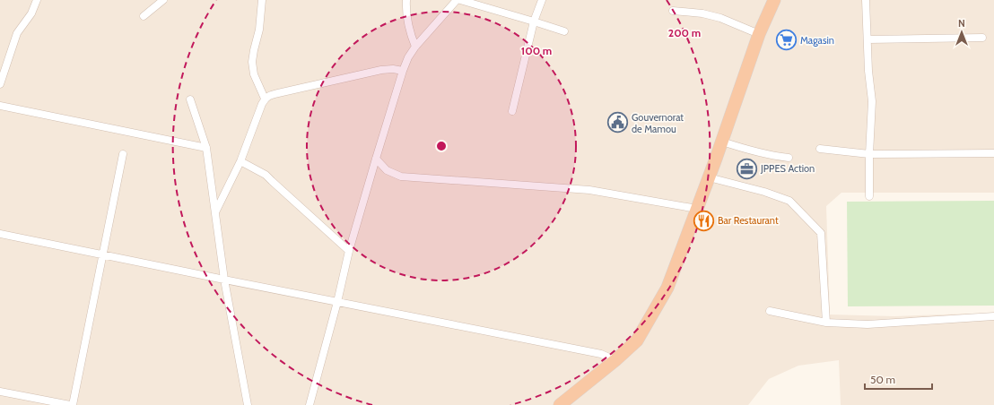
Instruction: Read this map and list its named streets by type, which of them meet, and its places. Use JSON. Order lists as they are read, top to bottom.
{
  "places": {
    "supermarket": ["Magasin"],
    "public building": ["Gouvernorat de Mamou"],
    "office": ["JPPES Action"],
    "restaurant": ["Bar Restaurant"]
  },
  "scale_bar": "50 m",
  "north": "top",
  "rings": ["200 m", "100 m"]
}
